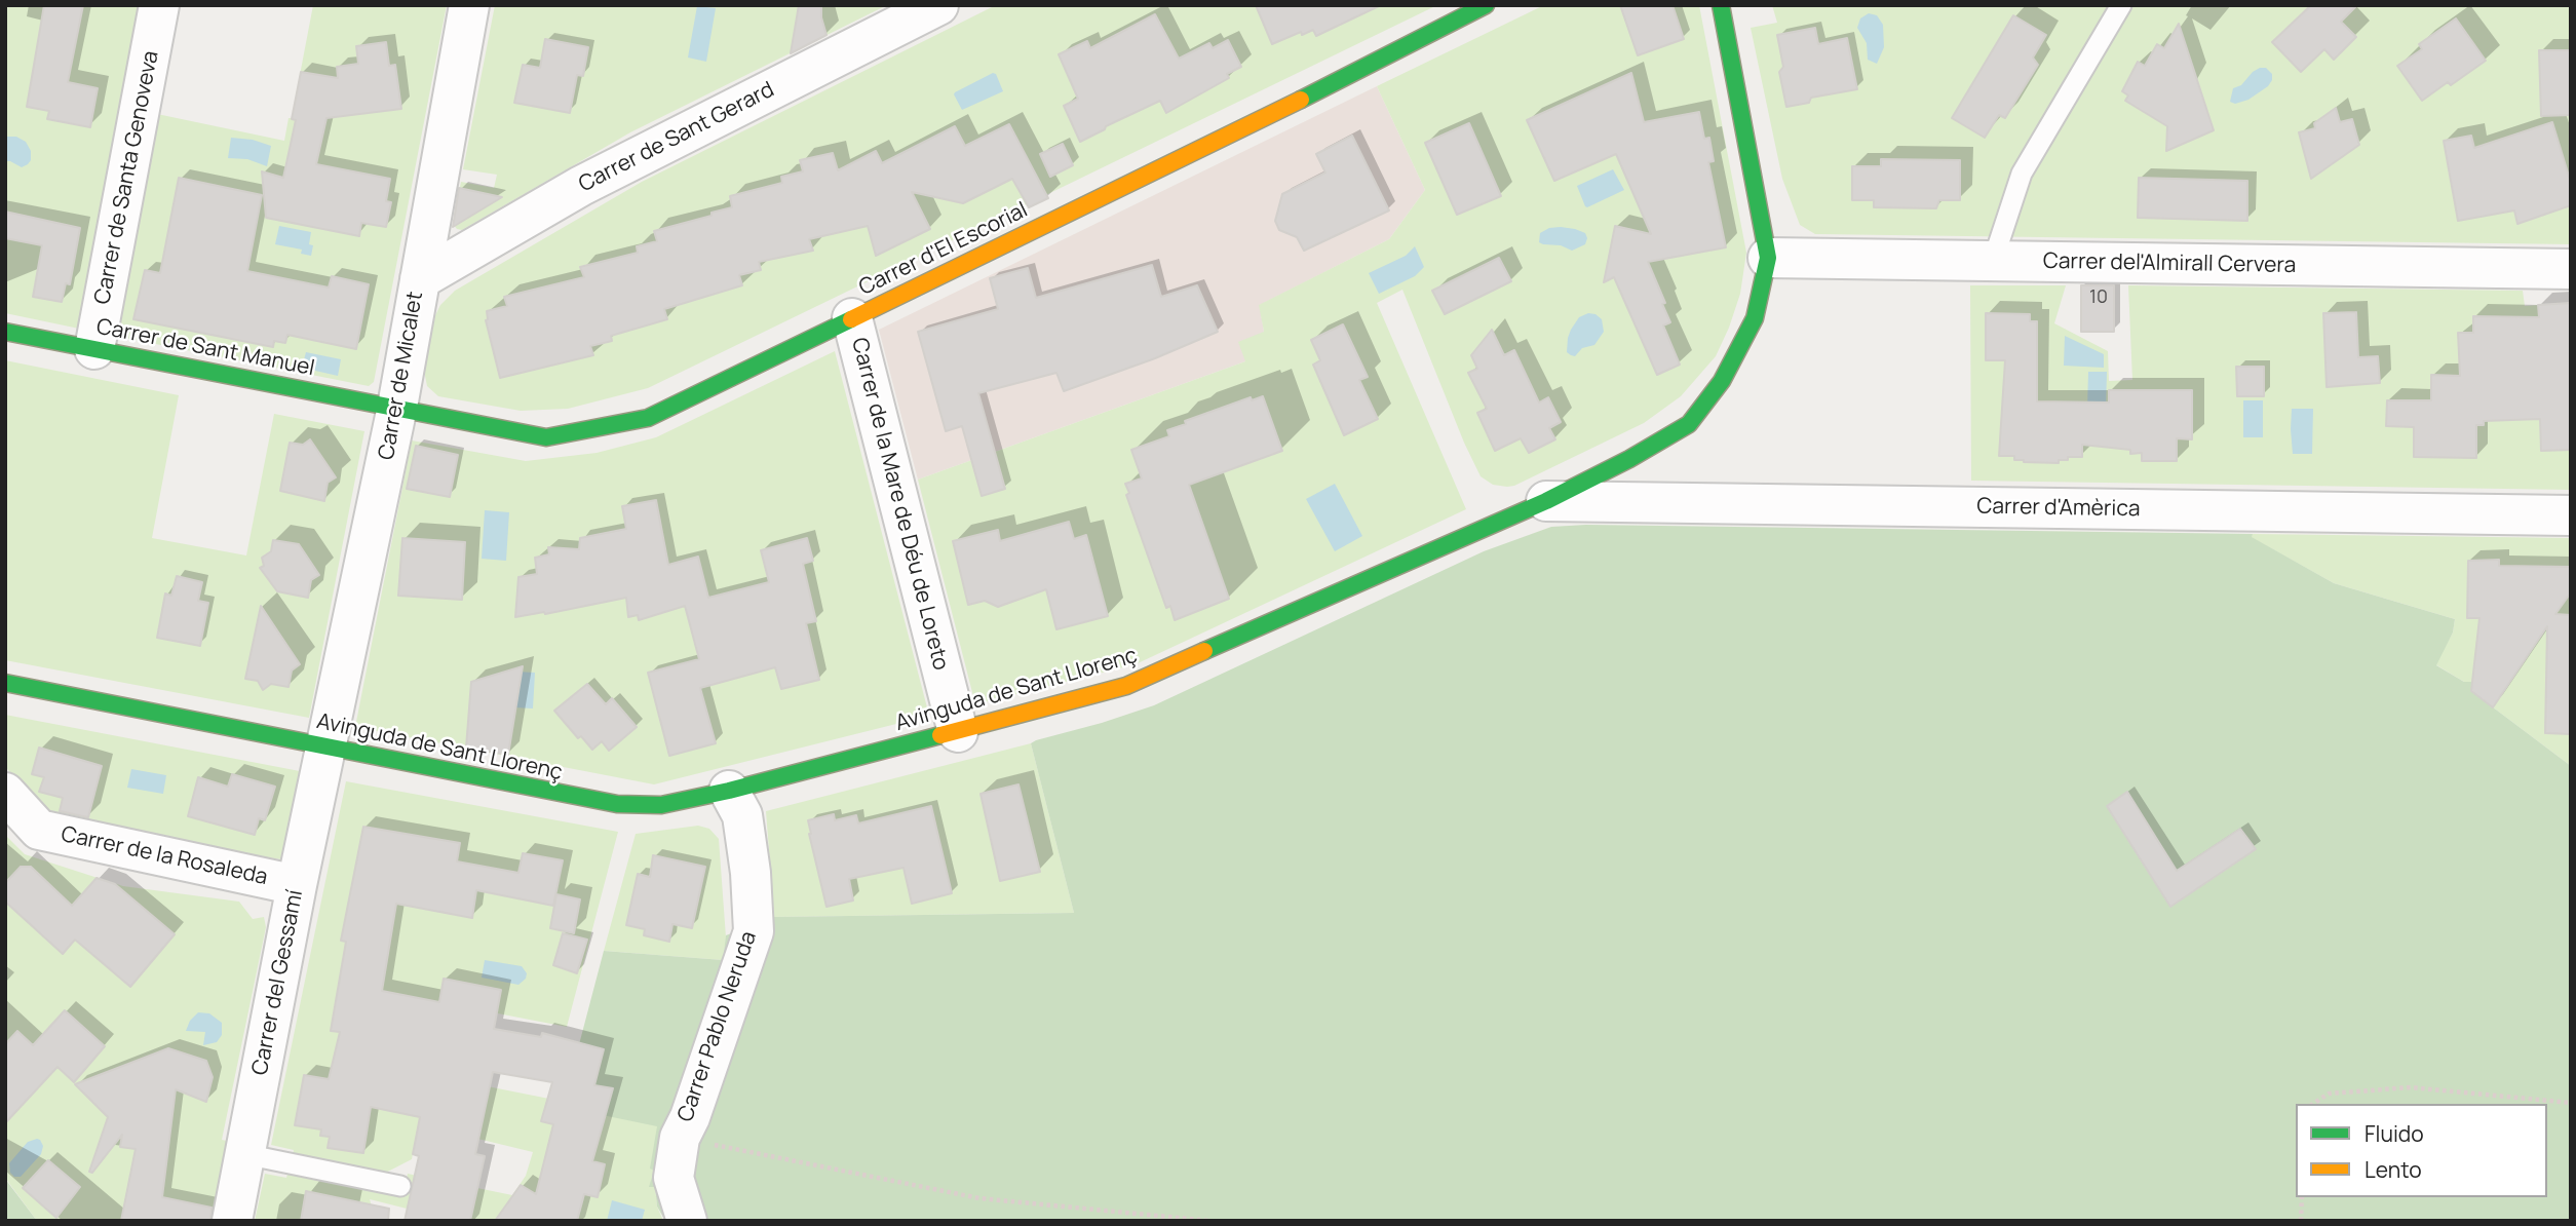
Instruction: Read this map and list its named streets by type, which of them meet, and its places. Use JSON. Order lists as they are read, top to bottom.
{
  "streets": {
    "street": [
      "Carrer de Sant Gerard",
      "Carrer de Santa Genoveva",
      "Carrer d'El Escorial",
      "Carrer del'Almirall Cervera",
      "Carrer de Sant Manuel",
      "Carrer de Micalet",
      "Carrer de la Mare de Déu de Loreto",
      "Carrer d'Amèrica",
      "Avinguda de Sant Llorenç",
      "Carrer de la Rosaleda",
      "Carrer del Gessamí",
      "Carrer Pablo Neruda"
    ]
  },
  "crossings": [
    ["Carrer de Sant Gerard", "Carrer de Micalet"],
    ["Carrer de Santa Genoveva", "Carrer de Sant Manuel"],
    ["Carrer d'El Escorial", "Carrer de Sant Manuel"],
    ["Carrer d'El Escorial", "Carrer de Micalet"],
    ["Carrer d'El Escorial", "Carrer de la Mare de Déu de Loreto"],
    ["Carrer del'Almirall Cervera", "Avinguda de Sant Llorenç"],
    ["Carrer de Sant Manuel", "Carrer de Micalet"],
    ["Carrer de Micalet", "Avinguda de Sant Llorenç"],
    ["Carrer de Micalet", "Carrer del Gessamí"],
    ["Carrer de la Mare de Déu de Loreto", "Avinguda de Sant Llorenç"],
    ["Carrer d'Amèrica", "Avinguda de Sant Llorenç"],
    ["Avinguda de Sant Llorenç", "Carrer del Gessamí"],
    ["Avinguda de Sant Llorenç", "Carrer Pablo Neruda"],
    ["Carrer de la Rosaleda", "Carrer del Gessamí"]
  ],
  "house_numbers": ["10"],
  "legend": ["Fluido", "Lento"]
}
